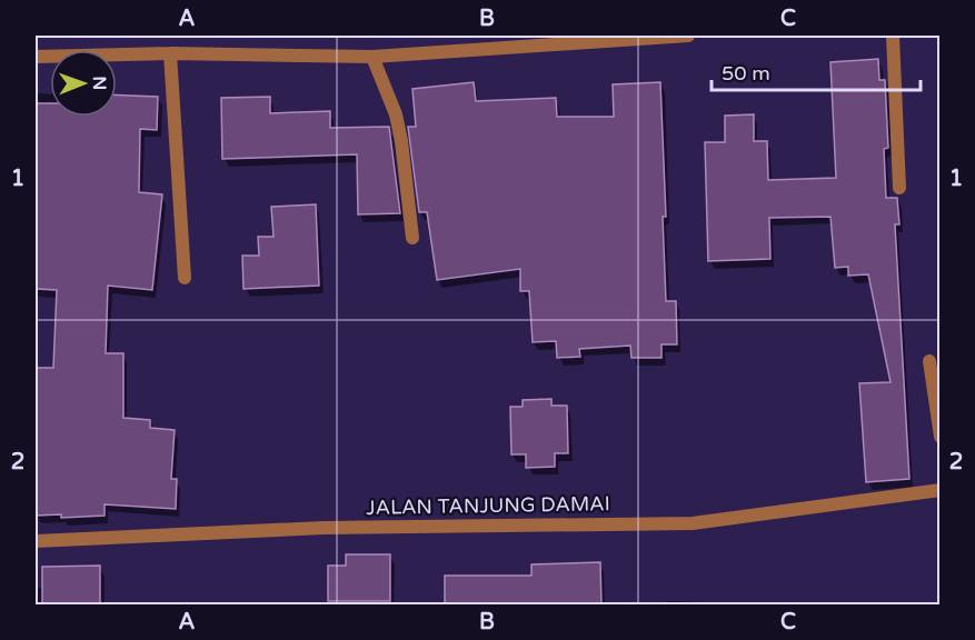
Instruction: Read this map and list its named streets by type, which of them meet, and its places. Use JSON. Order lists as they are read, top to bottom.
{
  "streets": {
    "street": ["JALAN TANJUNG DAMAI"]
  },
  "scale_bar": "50 m",
  "north": "right",
  "grid": {
    "columns": ["A", "B", "C"],
    "rows": ["1", "2"]
  }
}
